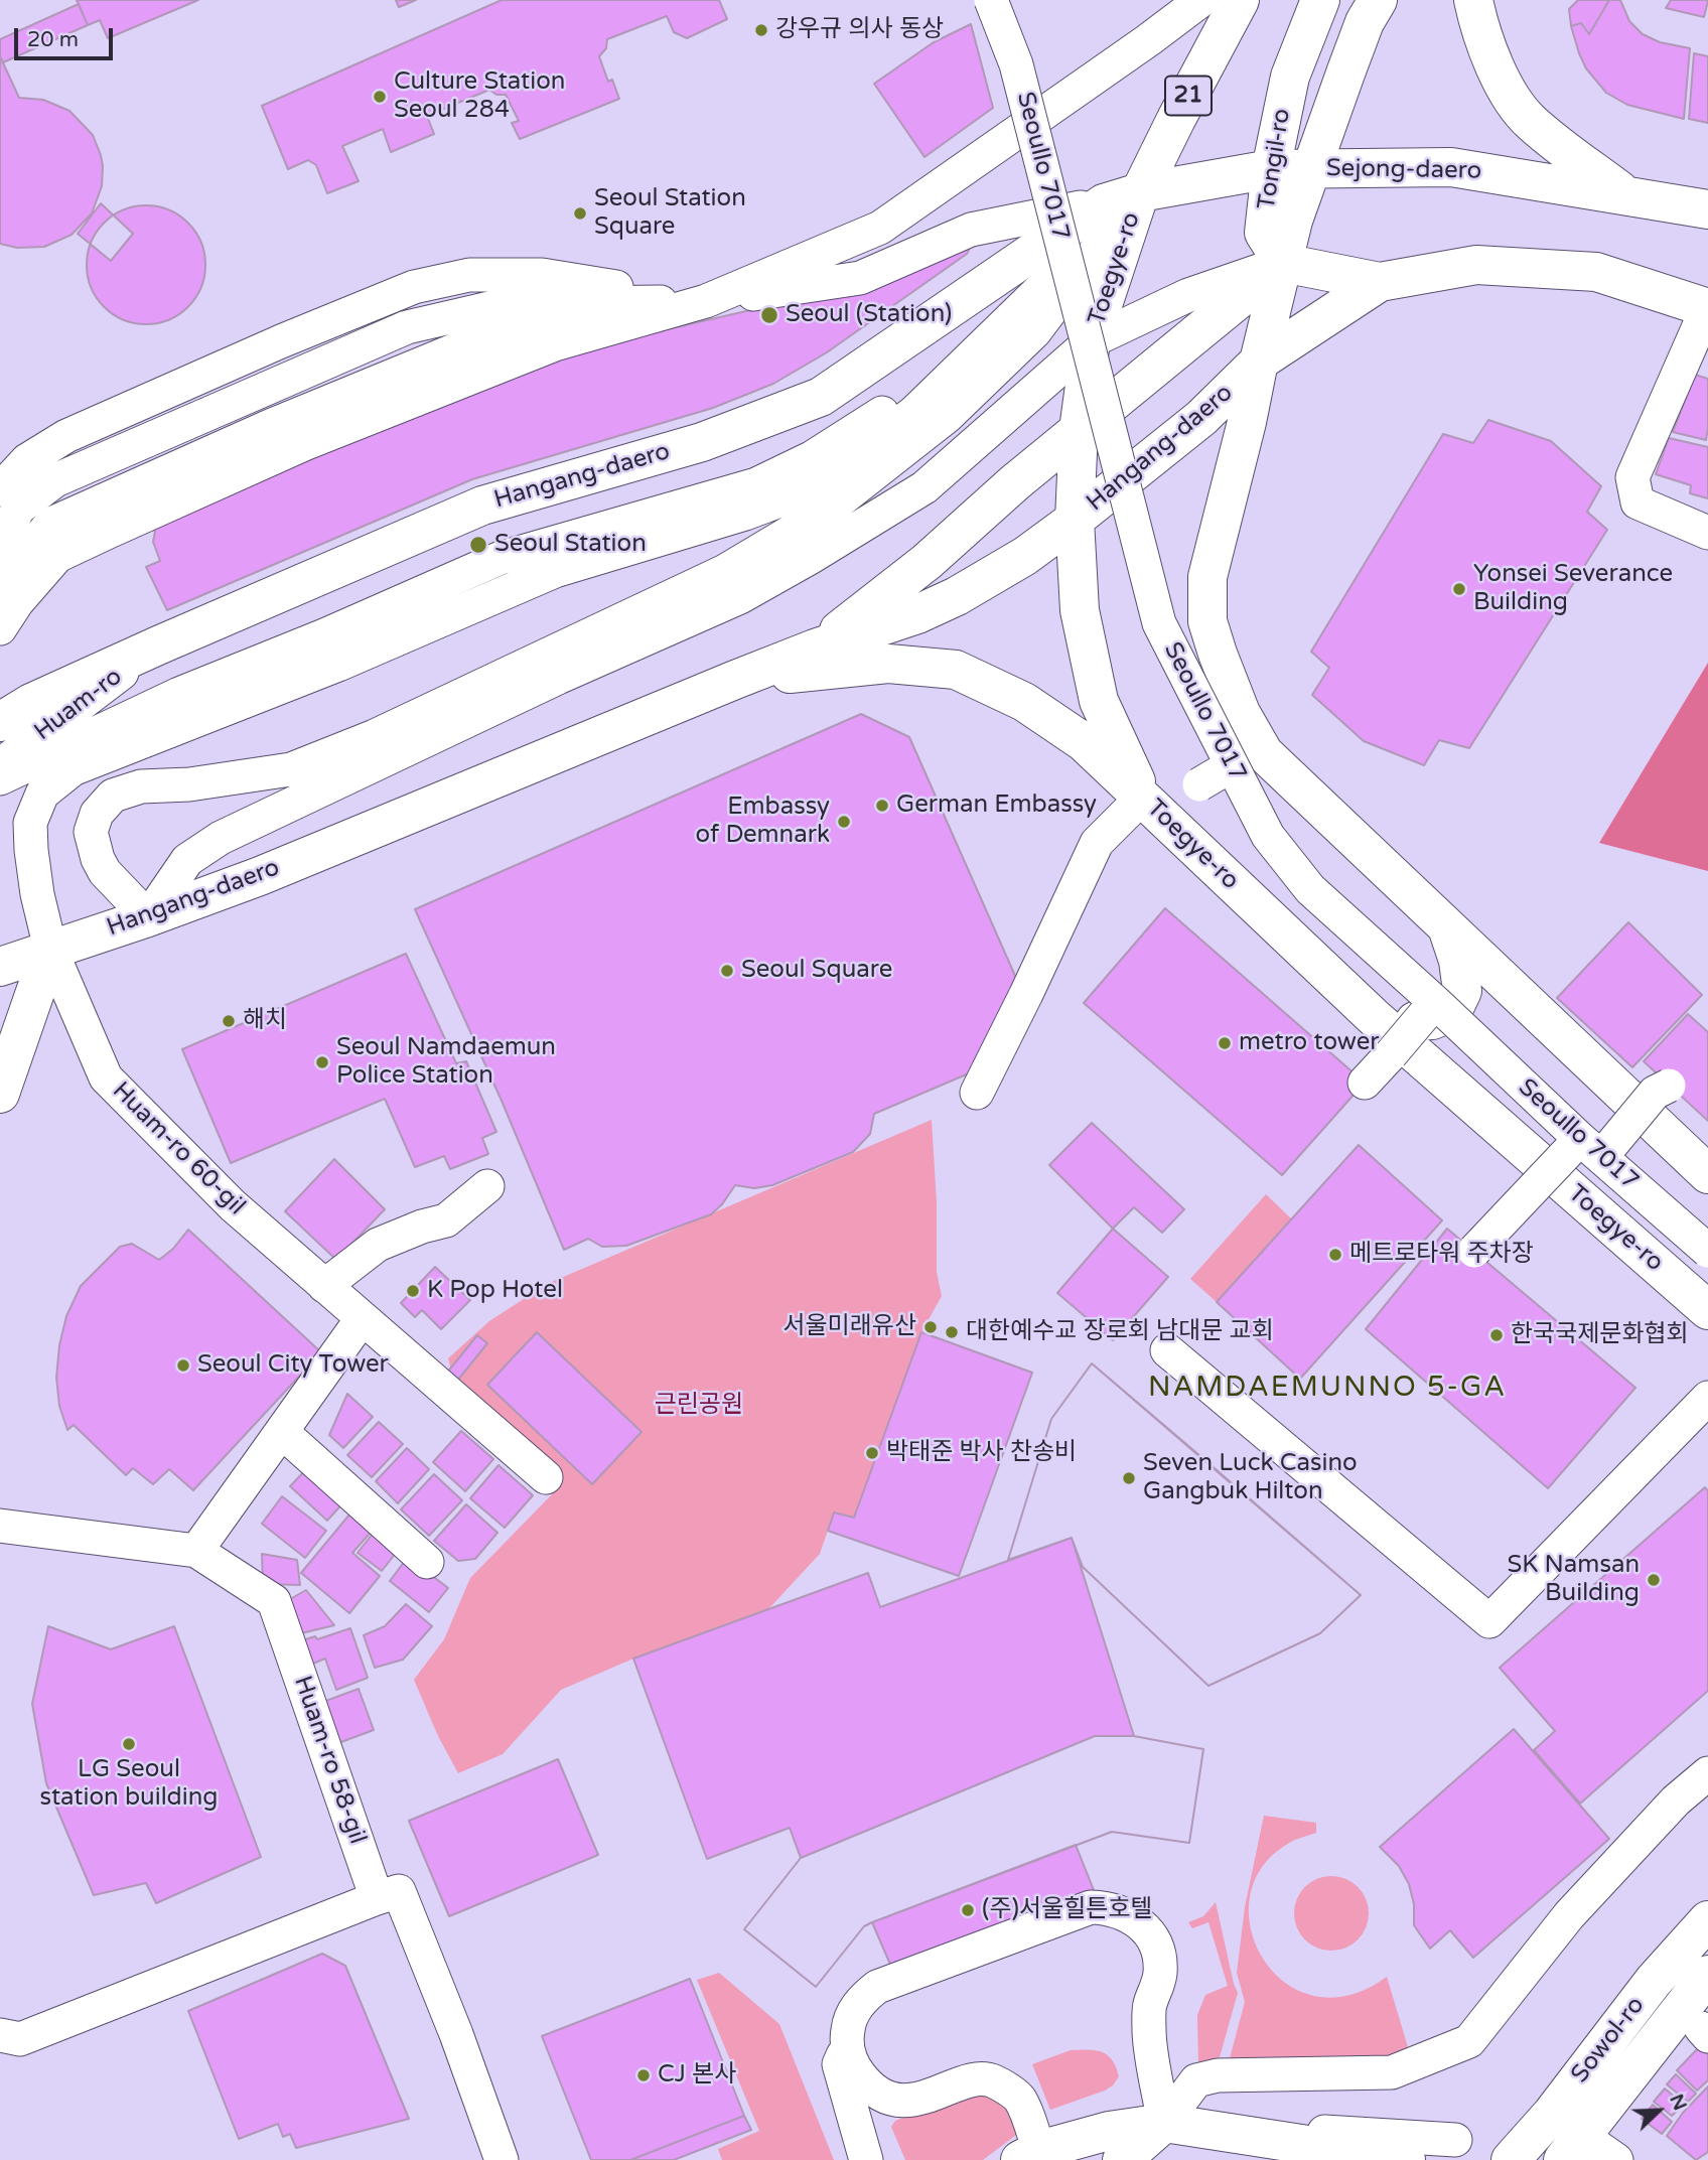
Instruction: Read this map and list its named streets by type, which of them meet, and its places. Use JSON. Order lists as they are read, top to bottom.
{
  "streets": {
    "main road": [
      "21",
      "Tongil-ro",
      "Sejong-daero",
      "Toegye-ro",
      "Hangang-daero",
      "Sowol-ro"
    ],
    "street": [
      "Seoullo 7017",
      "Huam-ro",
      "Huam-ro 60-gil",
      "Huam-ro 58-gil"
    ]
  },
  "crossings": [
    ["21", "Sejong-daero"],
    ["21", "Toegye-ro"],
    ["21", "Hangang-daero"],
    ["Tongil-ro", "Sejong-daero"],
    ["Tongil-ro", "Hangang-daero"],
    ["Sejong-daero", "Toegye-ro"],
    ["Sejong-daero", "Hangang-daero"],
    ["Toegye-ro", "Hangang-daero"],
    ["Hangang-daero", "Huam-ro"],
    ["Hangang-daero", "Huam-ro 60-gil"]
  ],
  "districts": ["NAMDAEMUNNO 5-GA"],
  "parks": ["근린공원"],
  "places": [
    "강우규 의사 동상",
    "Culture Station Seoul 284",
    "Seoul Station Square",
    "Seoul (Station)",
    "Seoul Station",
    "Yonsei Severance Building",
    "German Embassy",
    "Embassy of Demnark",
    "Seoul Square",
    "해치",
    "metro tower",
    "Seoul Namdaemun Police Station",
    "메트로타워 주차장",
    "K Pop Hotel",
    "서울미래유산",
    "대한예수교 장로회 남대문 교회",
    "한국국제문화협회",
    "Seoul City Tower",
    "박태준 박사 찬송비",
    "Seven Luck Casino Gangbuk Hilton",
    "SK Namsan Building",
    "LG Seoul station building",
    "(주)서울힐튼호텔",
    "CJ 본사"
  ],
  "scale_bar": "20 m",
  "north": "top right"
}
